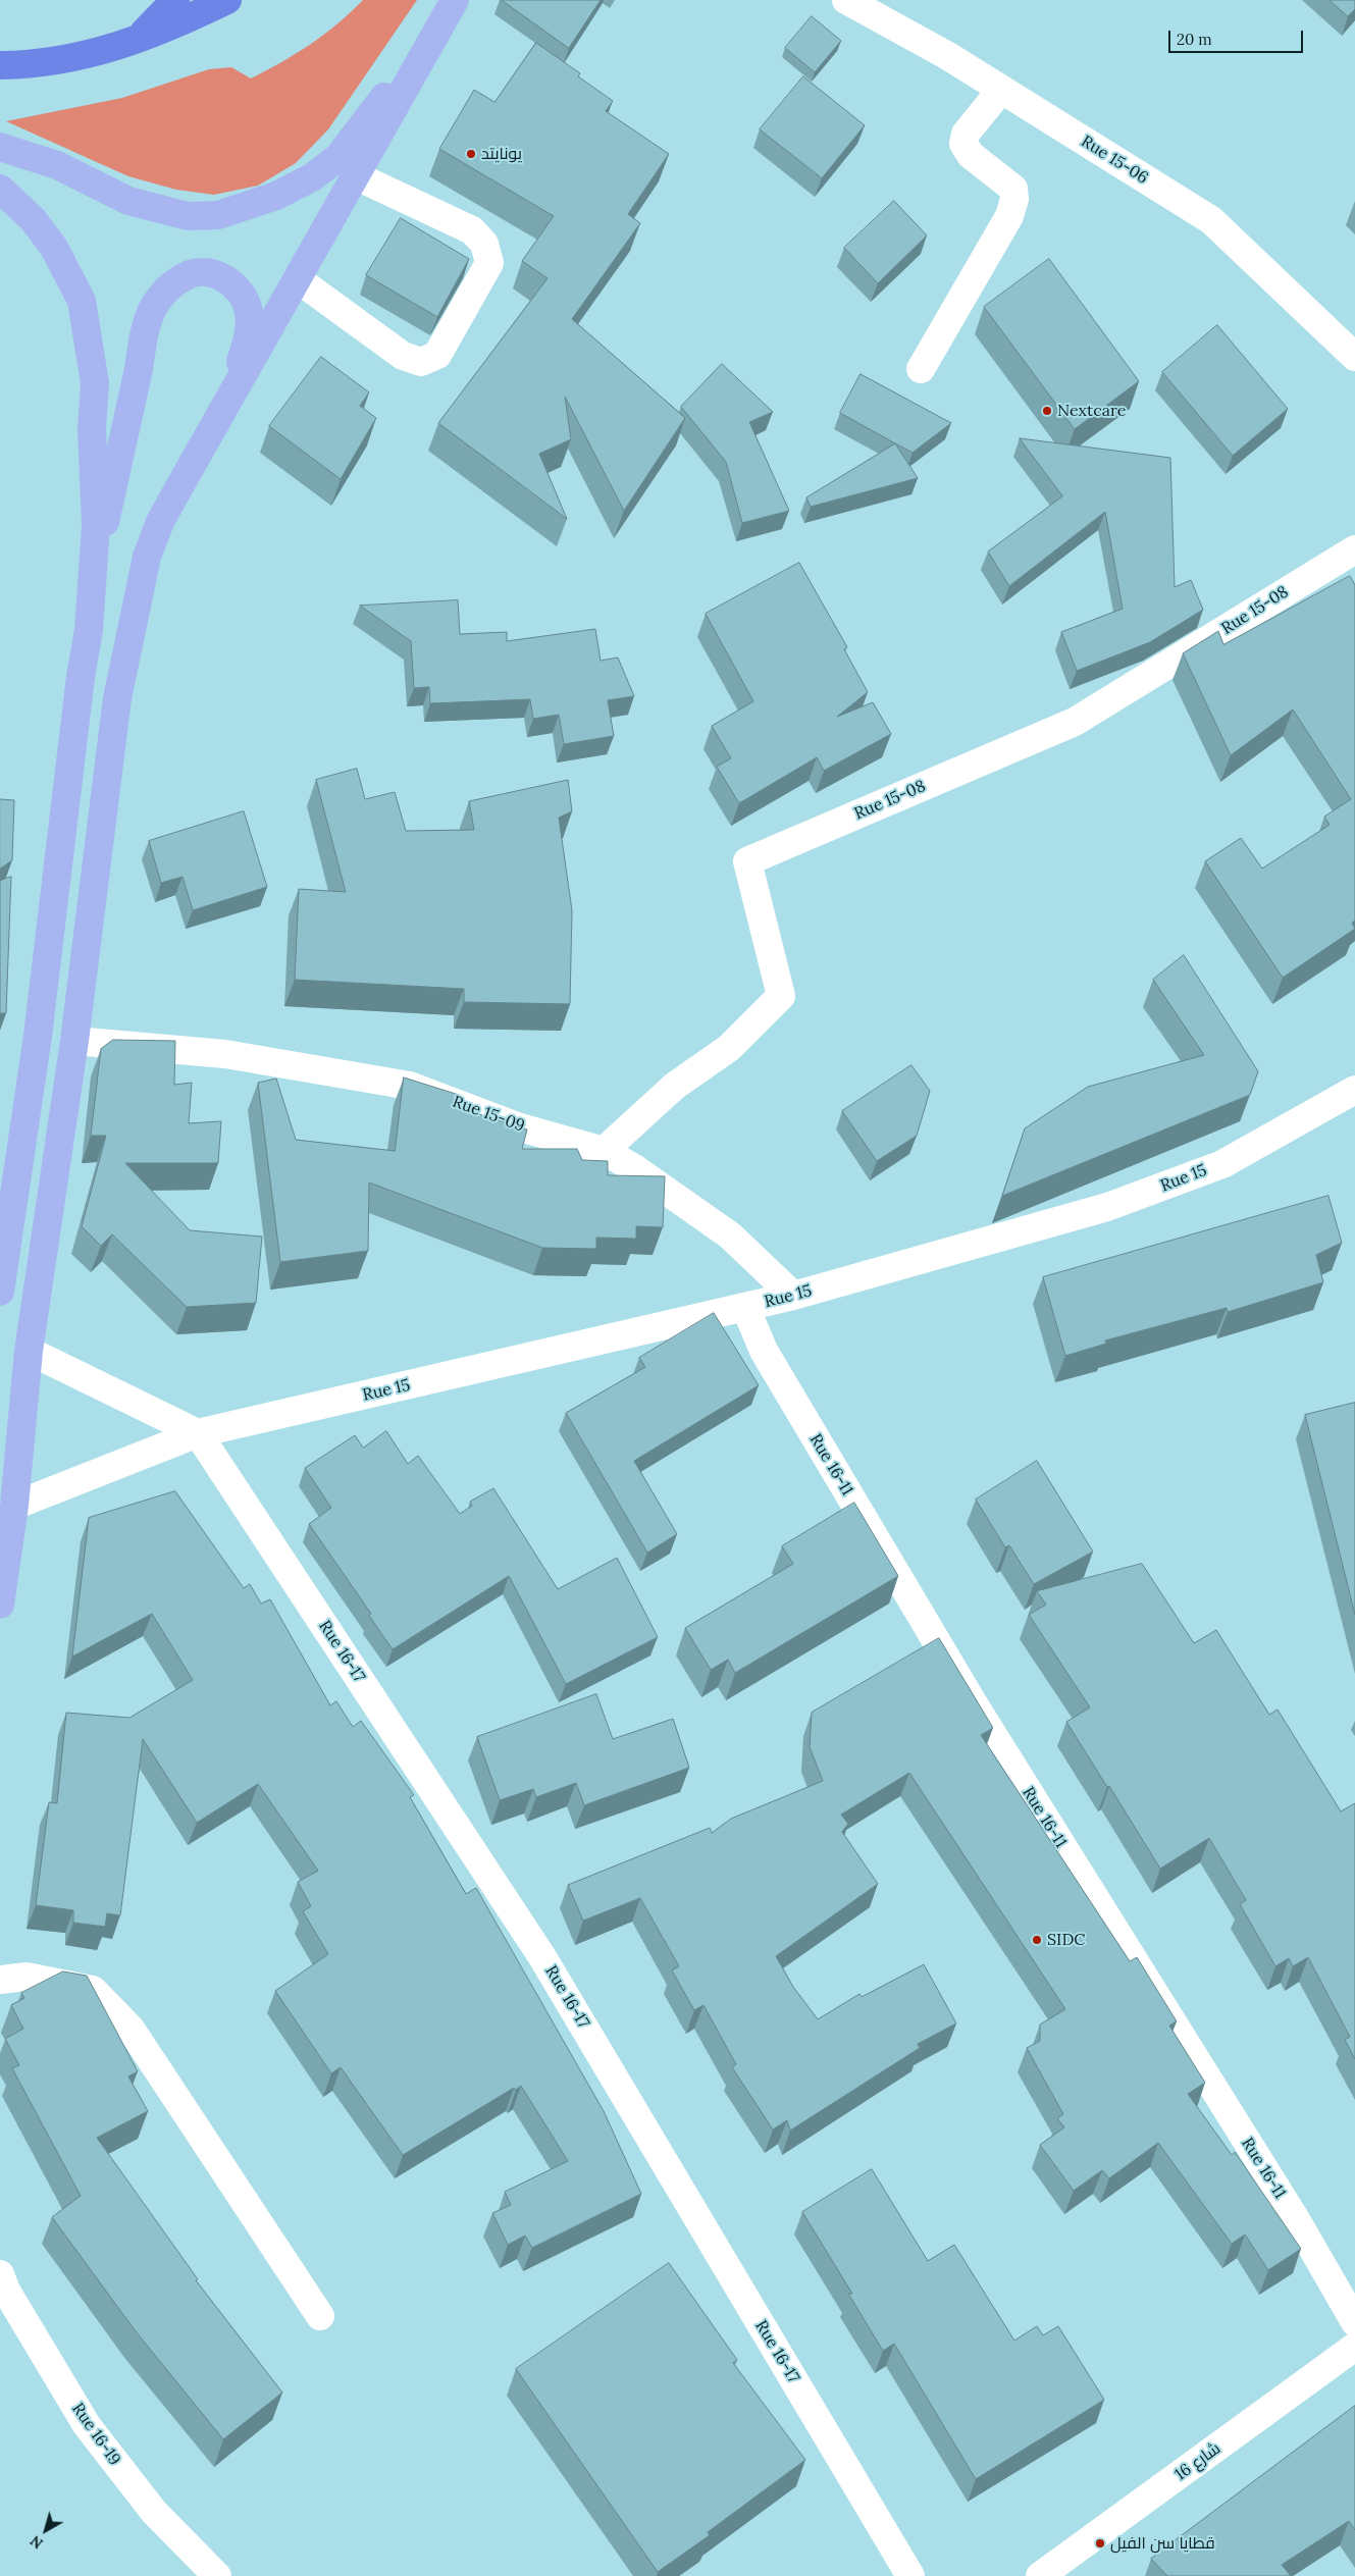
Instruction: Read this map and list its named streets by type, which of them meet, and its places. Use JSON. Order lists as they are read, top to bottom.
{
  "streets": {
    "street": [
      "Rue 15-06",
      "Rue 15-08",
      "Rue 15-09",
      "Rue 15",
      "Rue 16-11",
      "Rue 16-17",
      "Rue 16-19",
      "شارع 16"
    ]
  },
  "crossings": [
    ["Rue 15-08", "Rue 15-09"],
    ["Rue 15-09", "Rue 15"],
    ["Rue 15", "Rue 16-11"],
    ["Rue 15", "Rue 16-17"]
  ],
  "places": [
    "يونايتد",
    "Nextcare",
    "SIDC",
    "قطايا سن الفيل"
  ],
  "scale_bar": "20 m",
  "north": "bottom left"
}
